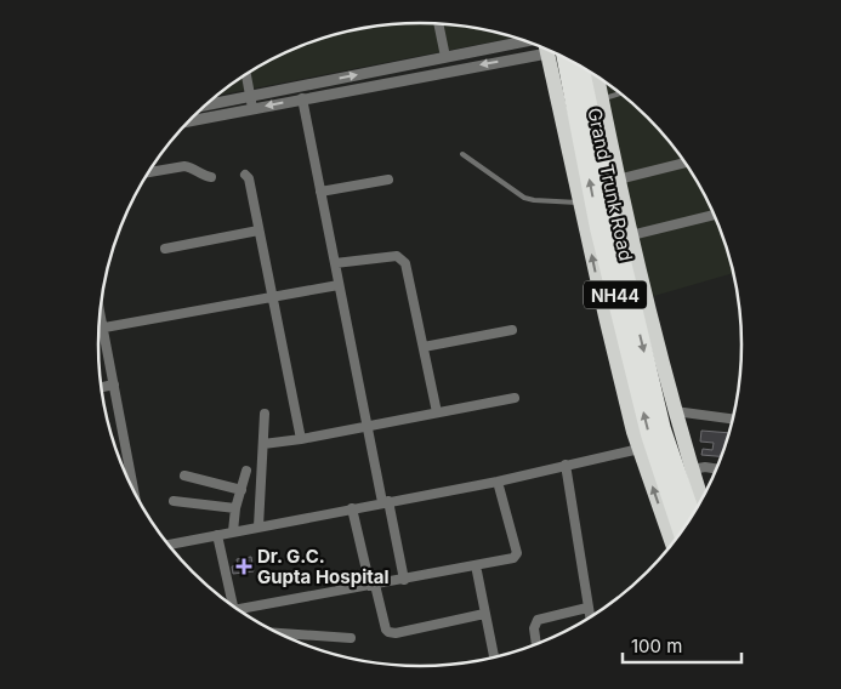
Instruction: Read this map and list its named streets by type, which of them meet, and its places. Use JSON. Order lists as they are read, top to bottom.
{
  "streets": {
    "highway": ["Grand Trunk Road", "NH44"]
  },
  "places": {
    "health": ["Dr. G.C. Gupta Hospital"]
  },
  "scale_bar": "100 m"
}
